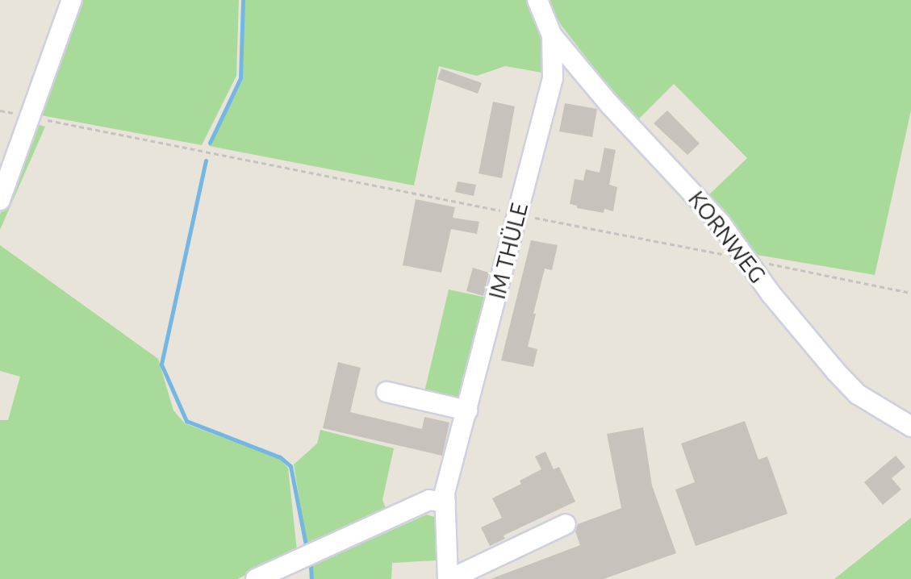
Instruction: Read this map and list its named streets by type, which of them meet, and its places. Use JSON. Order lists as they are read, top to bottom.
{
  "streets": {
    "street": ["KORNWEG", "IM THÜLE"]
  },
  "crossings": [
    ["KORNWEG", "IM THÜLE"]
  ]
}
